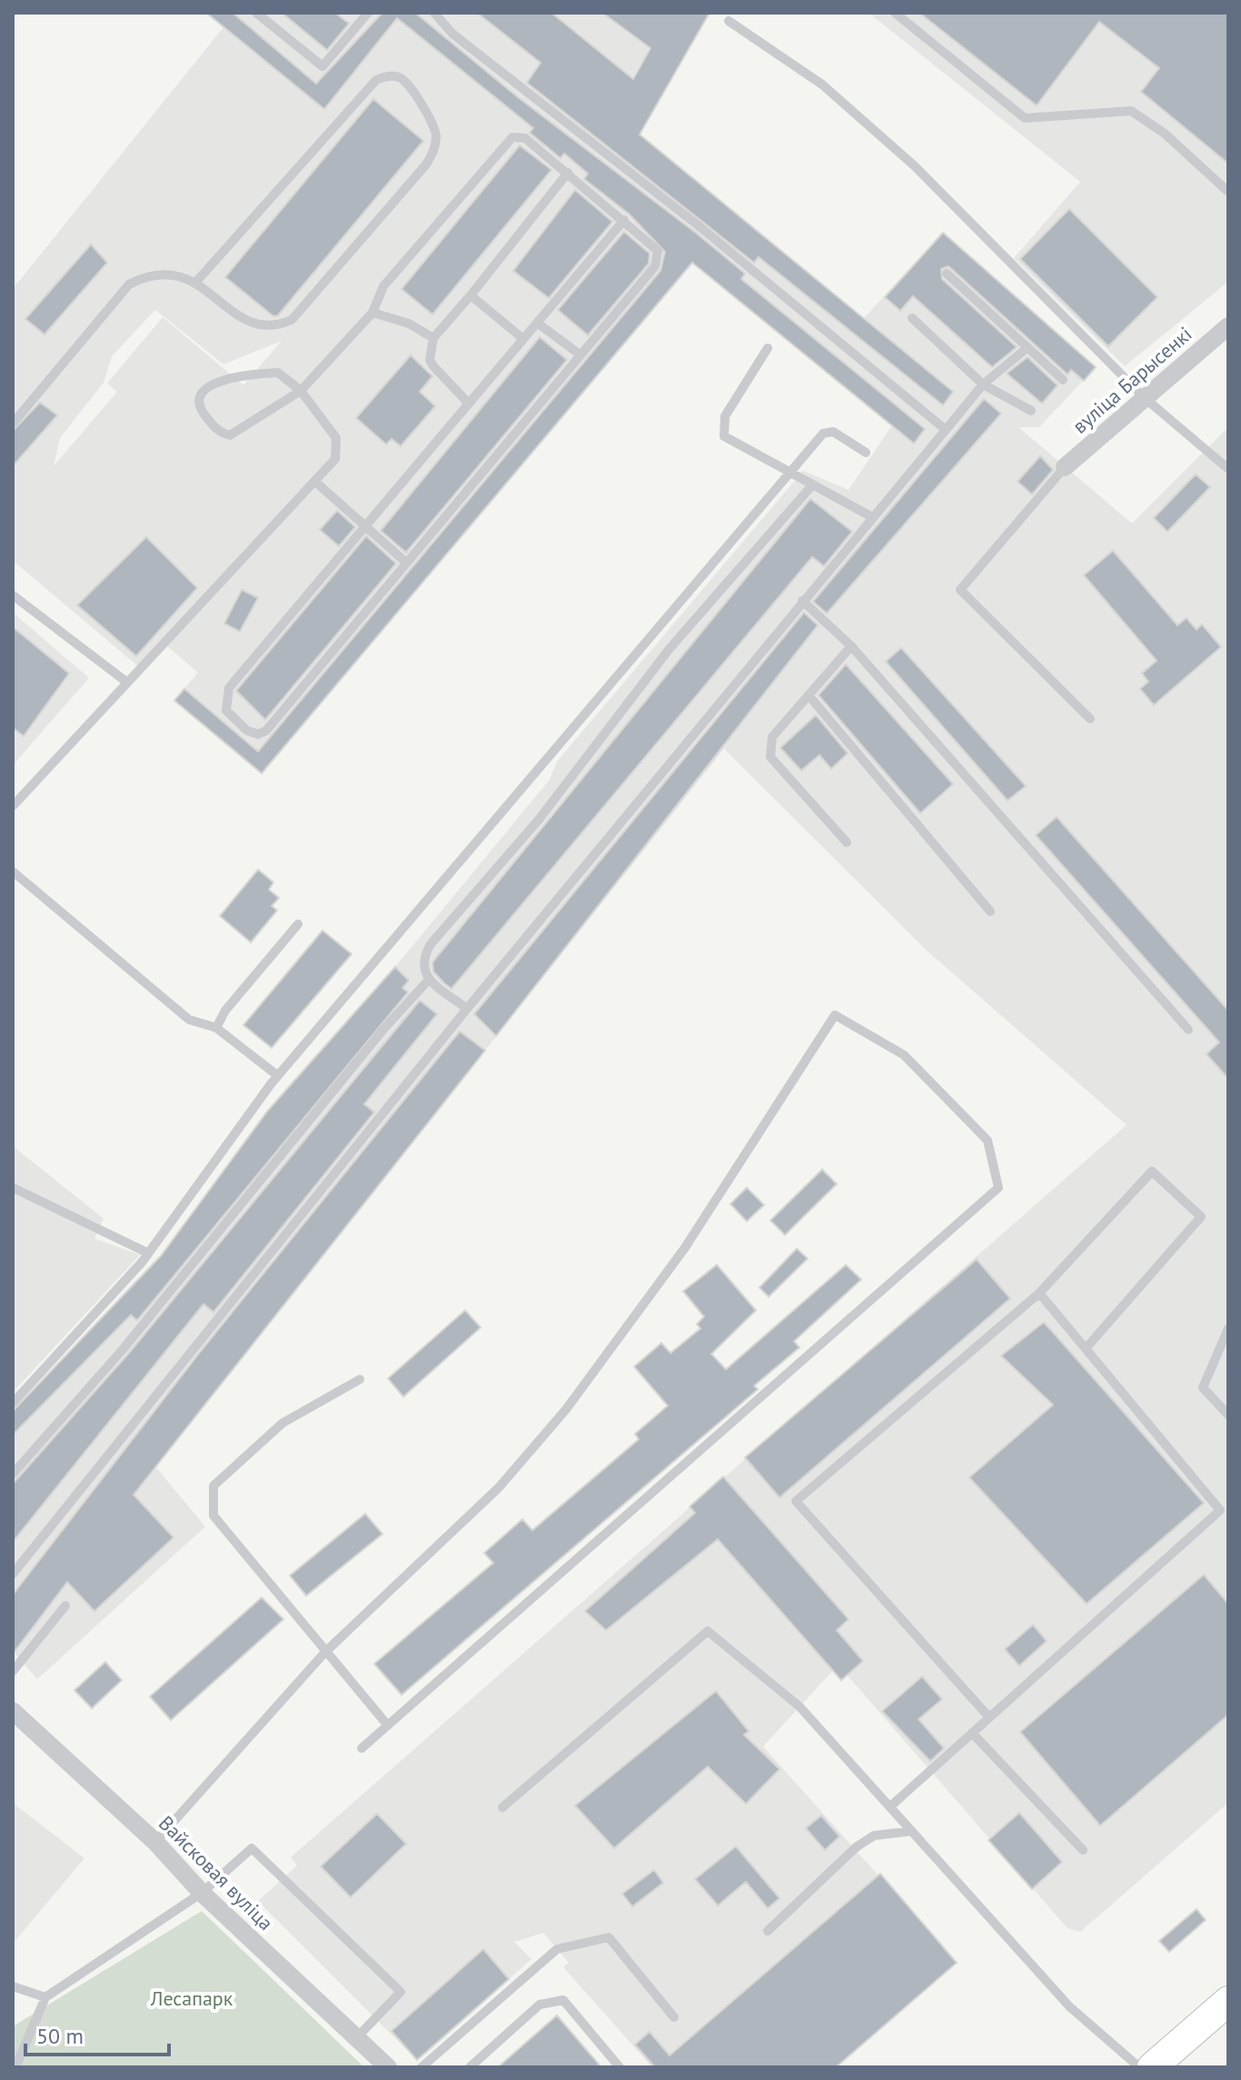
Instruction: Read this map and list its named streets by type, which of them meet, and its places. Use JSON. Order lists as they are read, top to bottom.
{
  "streets": {
    "street": ["вуліца Барысенкі", "Вайсковая вуліца"]
  },
  "parks": ["Лесапарк"],
  "scale_bar": "50 m"
}
